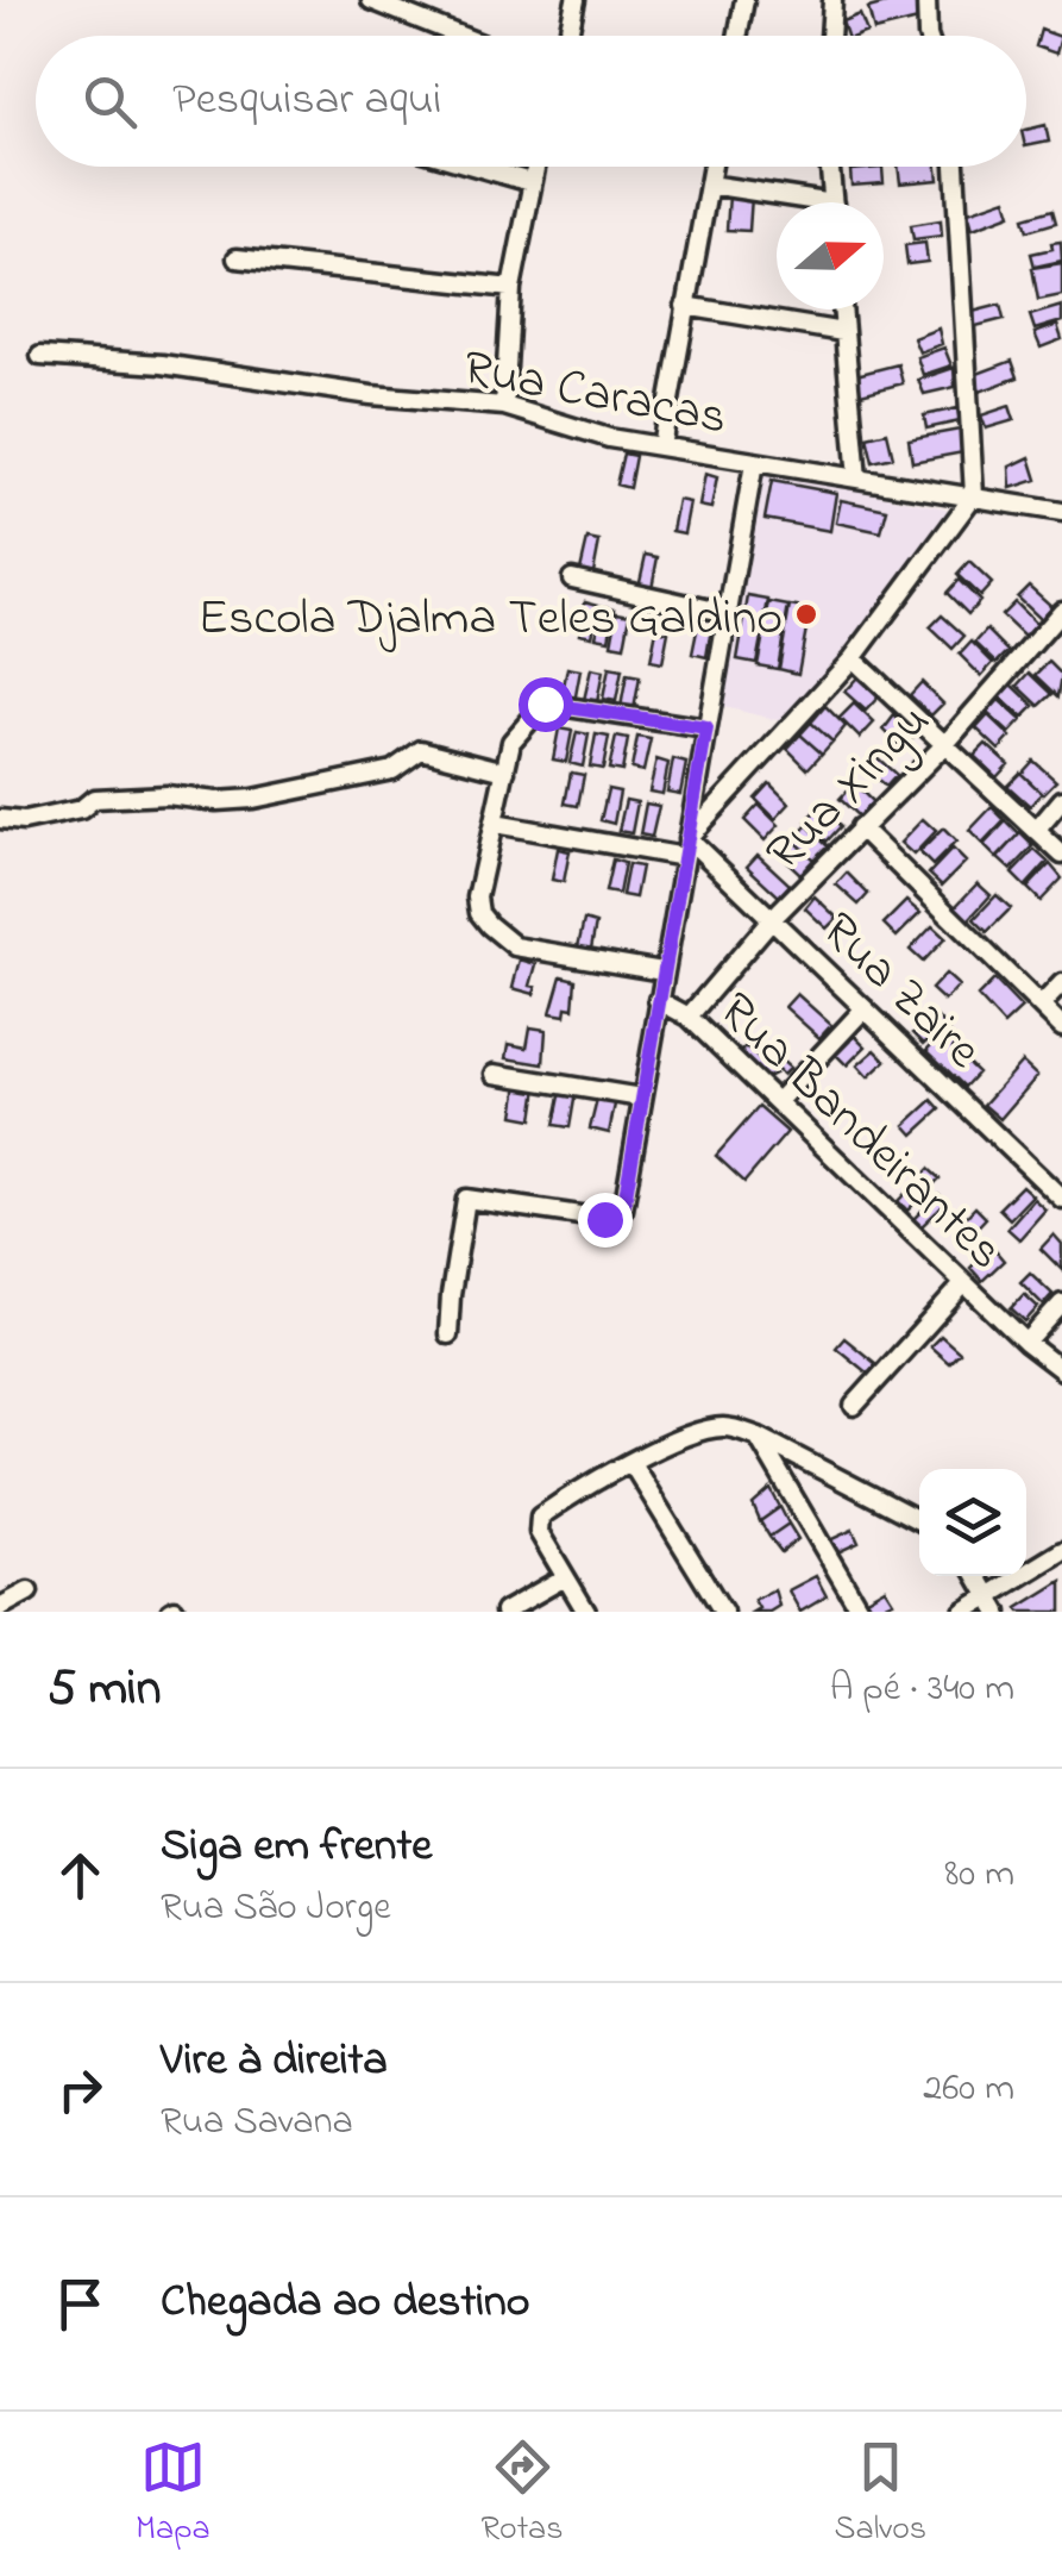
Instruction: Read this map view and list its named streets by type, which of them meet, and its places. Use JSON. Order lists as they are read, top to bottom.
{
  "streets": {
    "street": [
      "Rua Caracas",
      "Rua Xingu",
      "Rua Zaire",
      "Rua Bandeirantes"
    ]
  },
  "crossings": [
    ["Rua Xingu", "Rua Zaire"],
    ["Rua Xingu", "Rua Bandeirantes"]
  ],
  "places": ["Escola Djalma Teles Galdino"],
  "north": "right",
  "page": {
    "search": "Pesquisar aqui",
    "heading": ["5 min", "A pé · 340 m"],
    "list": [
      ["Siga em frente", "Rua São Jorge", "80 m"],
      ["Vire à direita", "Rua Savana", "260 m"],
      "Chegada ao destino"
    ],
    "nav": ["Mapa", "Rotas", "Salvos"]
  }
}
